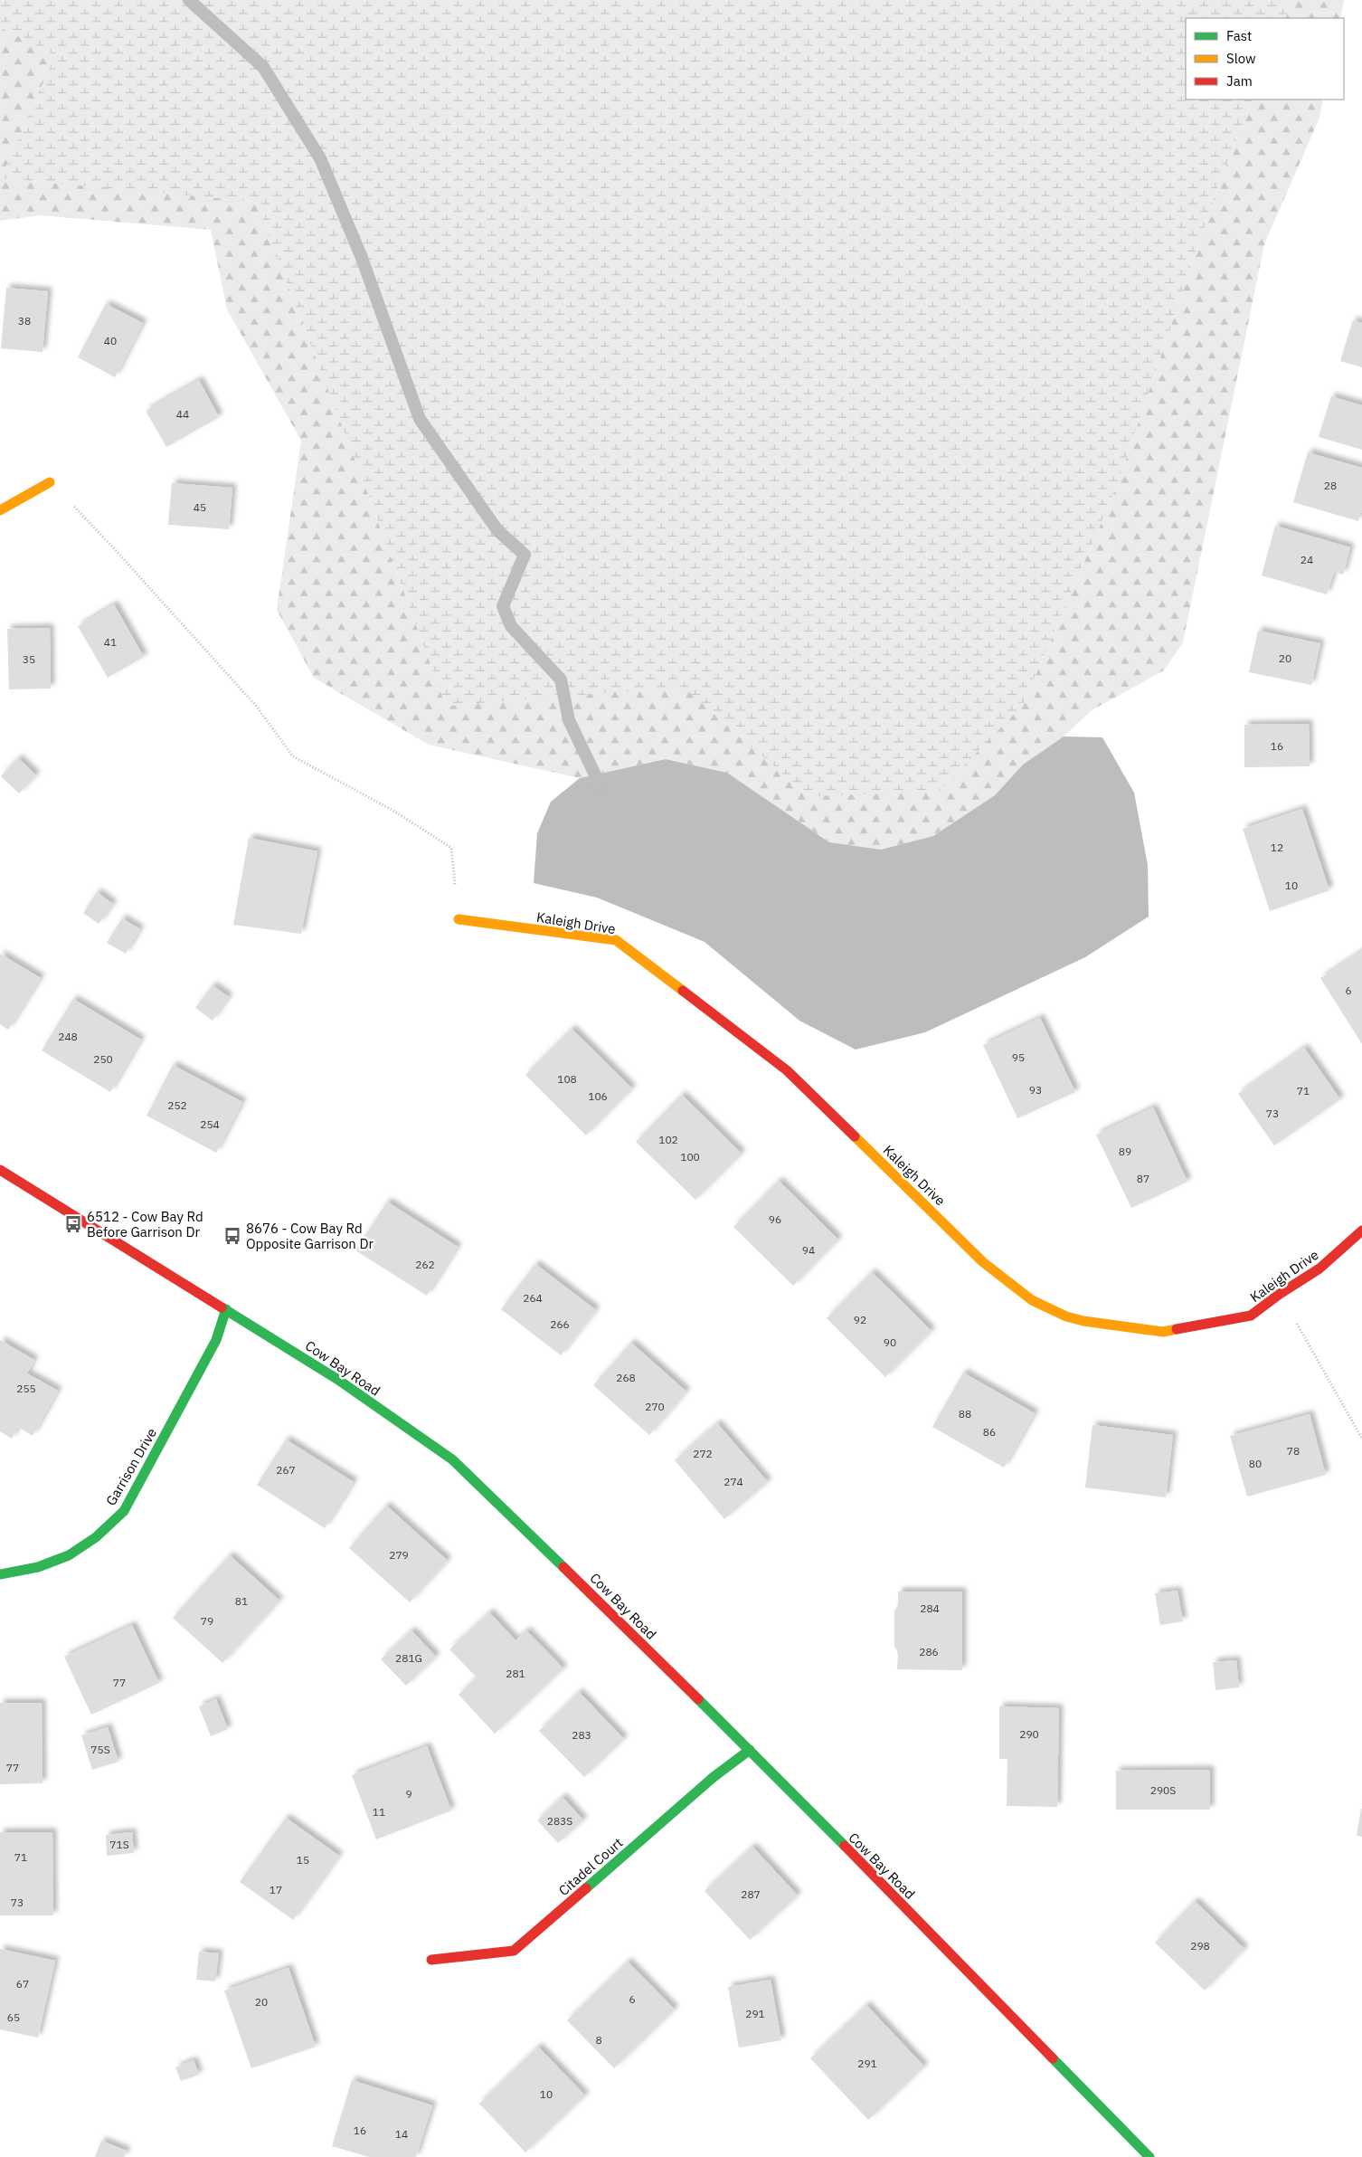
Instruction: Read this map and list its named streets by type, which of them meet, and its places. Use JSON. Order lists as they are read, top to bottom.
{
  "streets": {
    "street": [
      "Kaleigh Drive",
      "Cow Bay Road",
      "Garrison Drive",
      "Citadel Court"
    ]
  },
  "crossings": [
    ["Cow Bay Road", "Garrison Drive"],
    ["Cow Bay Road", "Citadel Court"]
  ],
  "places": {
    "bus stop": ["6512 - Cow Bay Rd Before Garrison Dr", "8676 - Cow Bay Rd Opposite Garrison Dr"]
  },
  "house_numbers": [
    "38",
    "40",
    "44",
    "28",
    "45",
    "24",
    "41",
    "20",
    "35",
    "16",
    "12",
    "10",
    "6",
    "248",
    "95",
    "250",
    "108",
    "93",
    "71",
    "106",
    "252",
    "73",
    "254",
    "102",
    "89",
    "100",
    "87",
    "96",
    "94",
    "262",
    "264",
    "92",
    "266",
    "90",
    "268",
    "255",
    "270",
    "88",
    "86",
    "78",
    "272",
    "80",
    "267",
    "274",
    "279",
    "81",
    "284",
    "79",
    "286",
    "281G",
    "281",
    "77",
    "290",
    "283",
    "75S",
    "77",
    "290S",
    "9",
    "11",
    "283S",
    "71S",
    "71",
    "15",
    "17",
    "287",
    "73",
    "298",
    "67",
    "6",
    "20",
    "291",
    "65",
    "8",
    "291",
    "10",
    "16",
    "14"
  ],
  "legend": ["Fast", "Slow", "Jam"]
}
